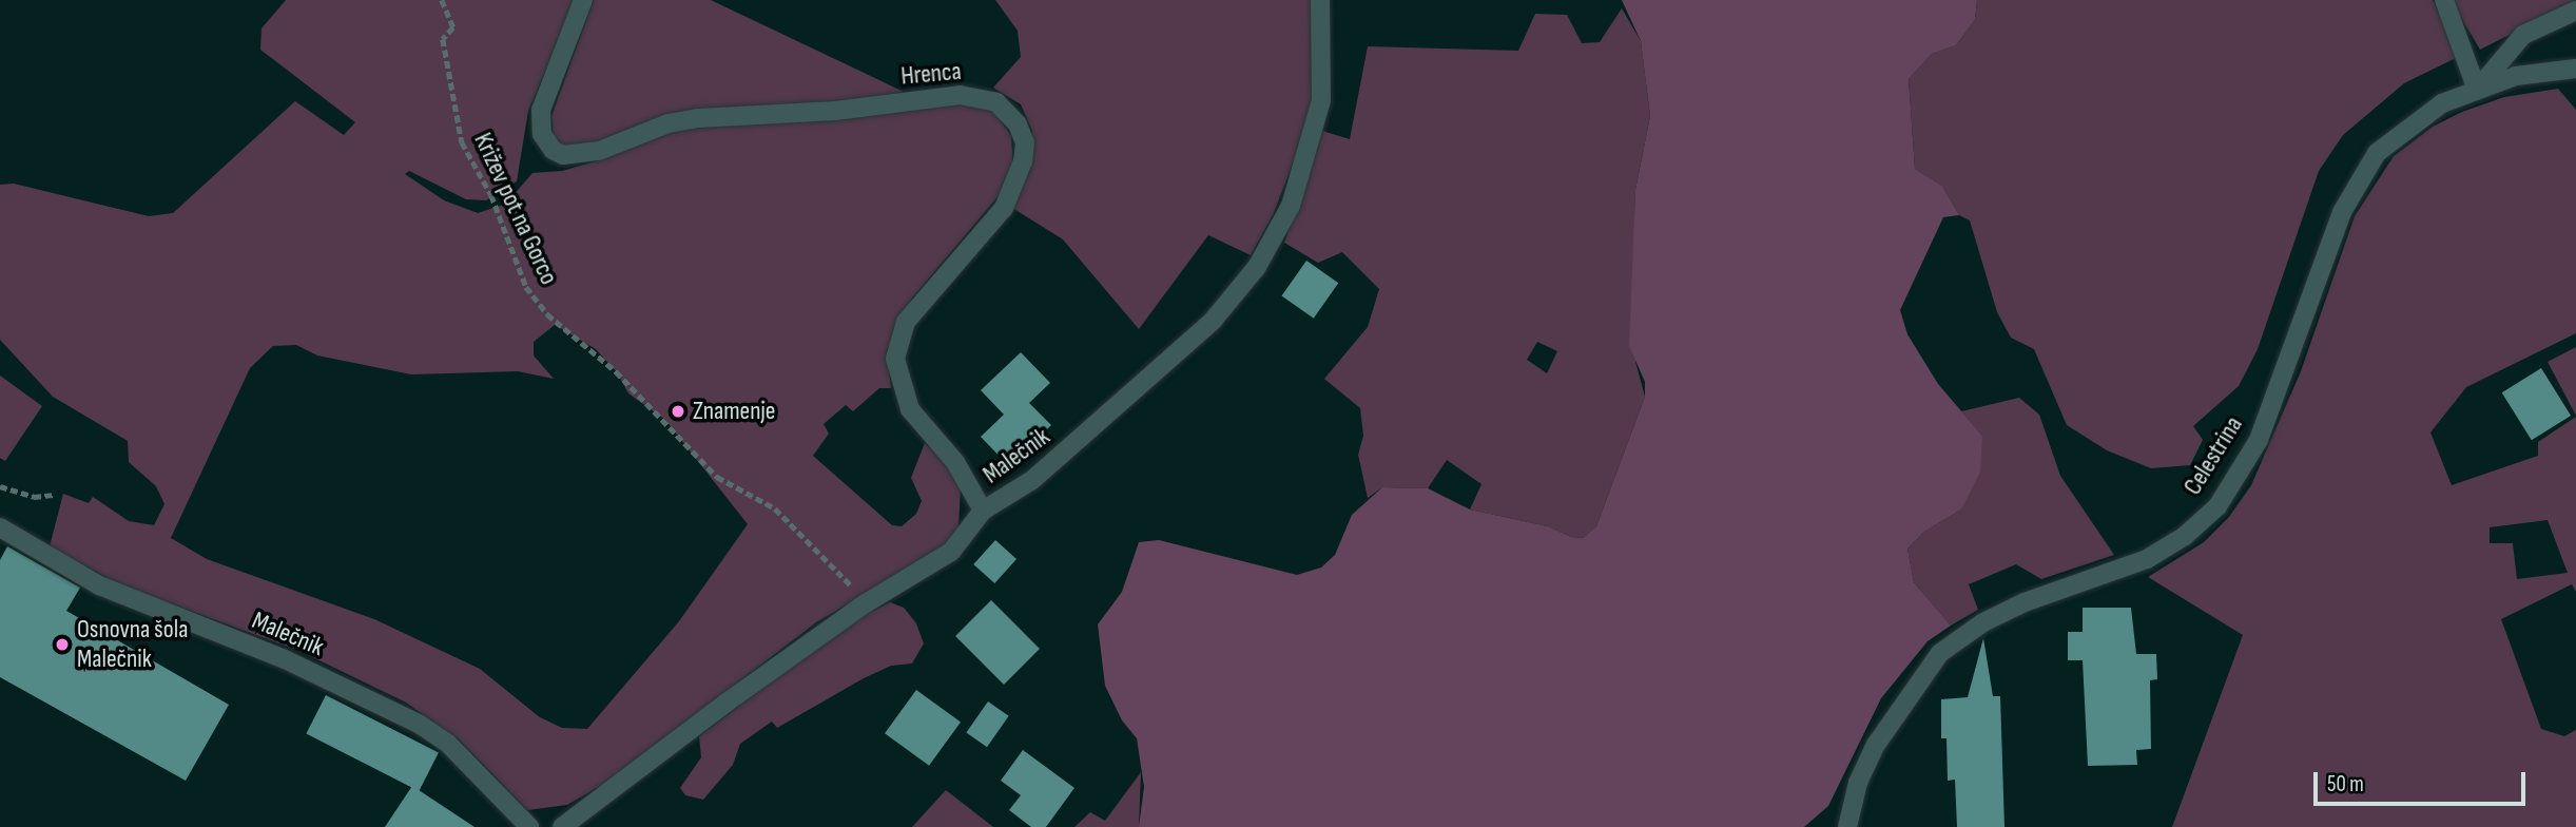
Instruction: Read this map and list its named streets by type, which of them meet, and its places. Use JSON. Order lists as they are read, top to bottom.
{
  "streets": {
    "street": ["Hrenca", "Malečnik", "Celestrina"],
    "path": ["Križev pot na Gorco"]
  },
  "crossings": [
    ["Hrenca", "Malečnik"],
    ["Križev pot na Gorco", "Malečnik"]
  ],
  "places": ["Znamenje", "Osnovna šola Malečnik"],
  "scale_bar": "50 m"
}
